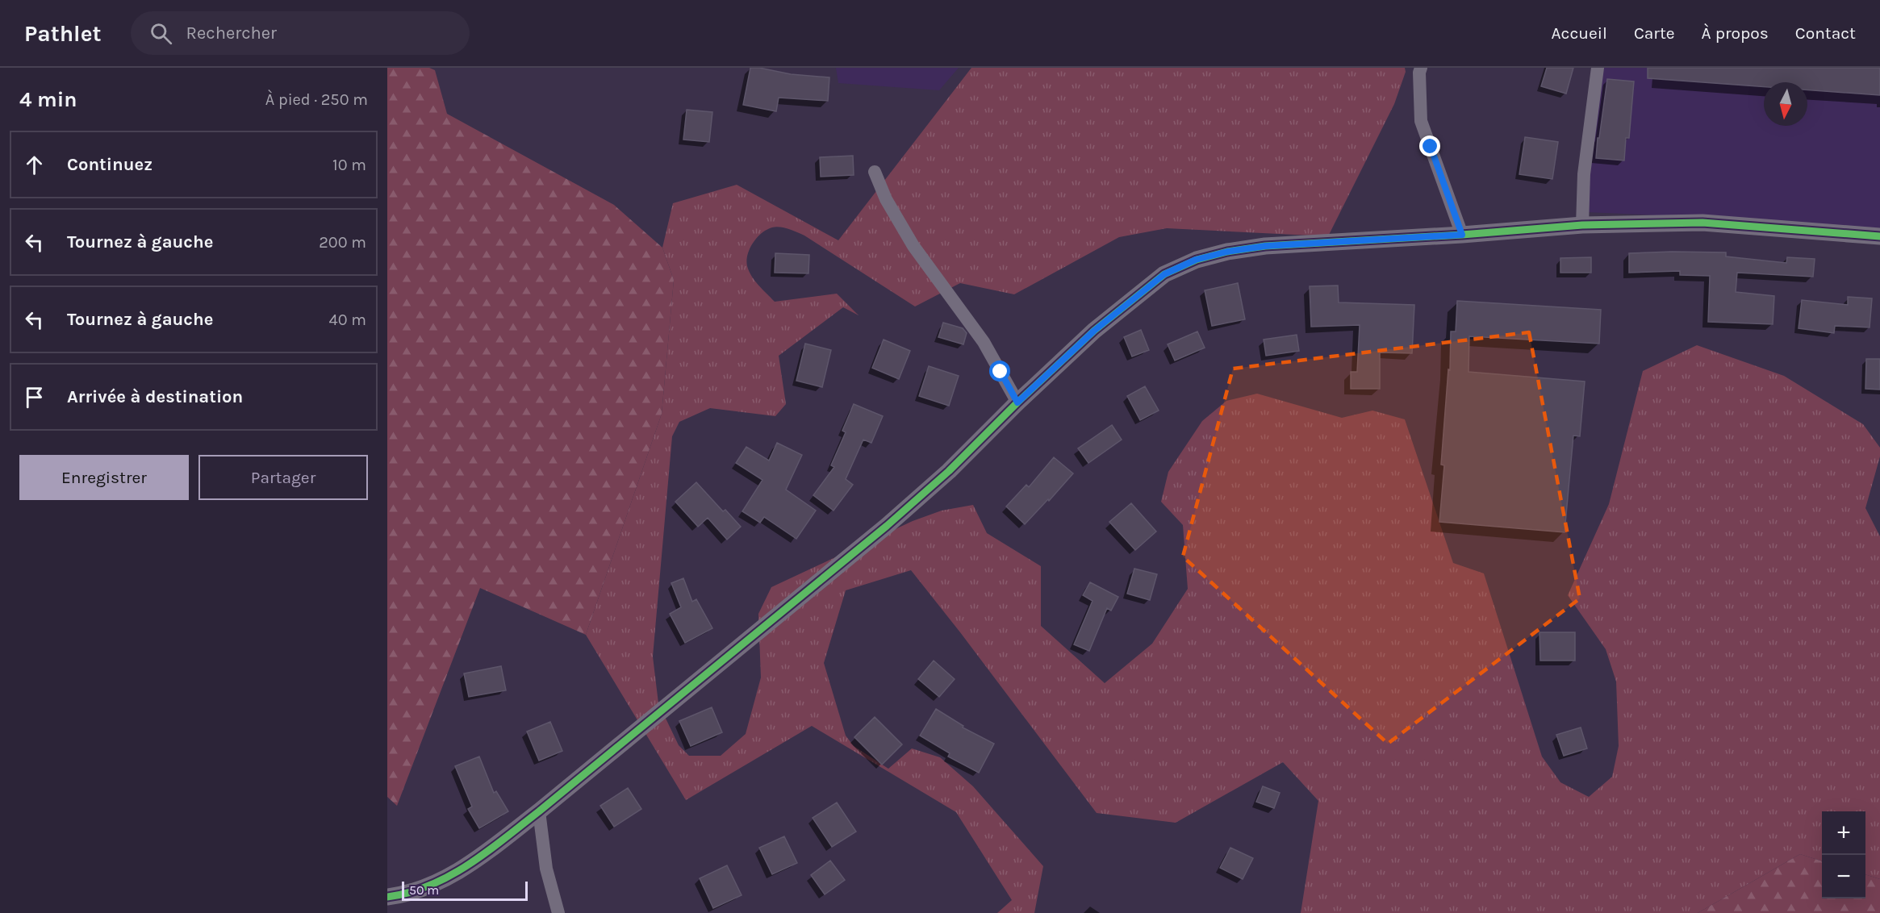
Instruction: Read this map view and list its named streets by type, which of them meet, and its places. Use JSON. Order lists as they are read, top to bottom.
{
  "scale_bar": "50 m",
  "north": "bottom",
  "page": {
    "header": "Pathlet",
    "search": "Rechercher",
    "nav": [
      "Accueil",
      "Carte",
      "À propos",
      "Contact"
    ],
    "heading": ["4 min", "À pied · 250 m"],
    "list": [
      ["Continuez", "10 m"],
      ["Tournez à gauche", "200 m"],
      ["Tournez à gauche", "40 m"],
      "Arrivée à destination"
    ],
    "buttons": ["Enregistrer", "Partager"],
    "map_buttons": ["+", "−"],
    "scale": "50 m"
  }
}
